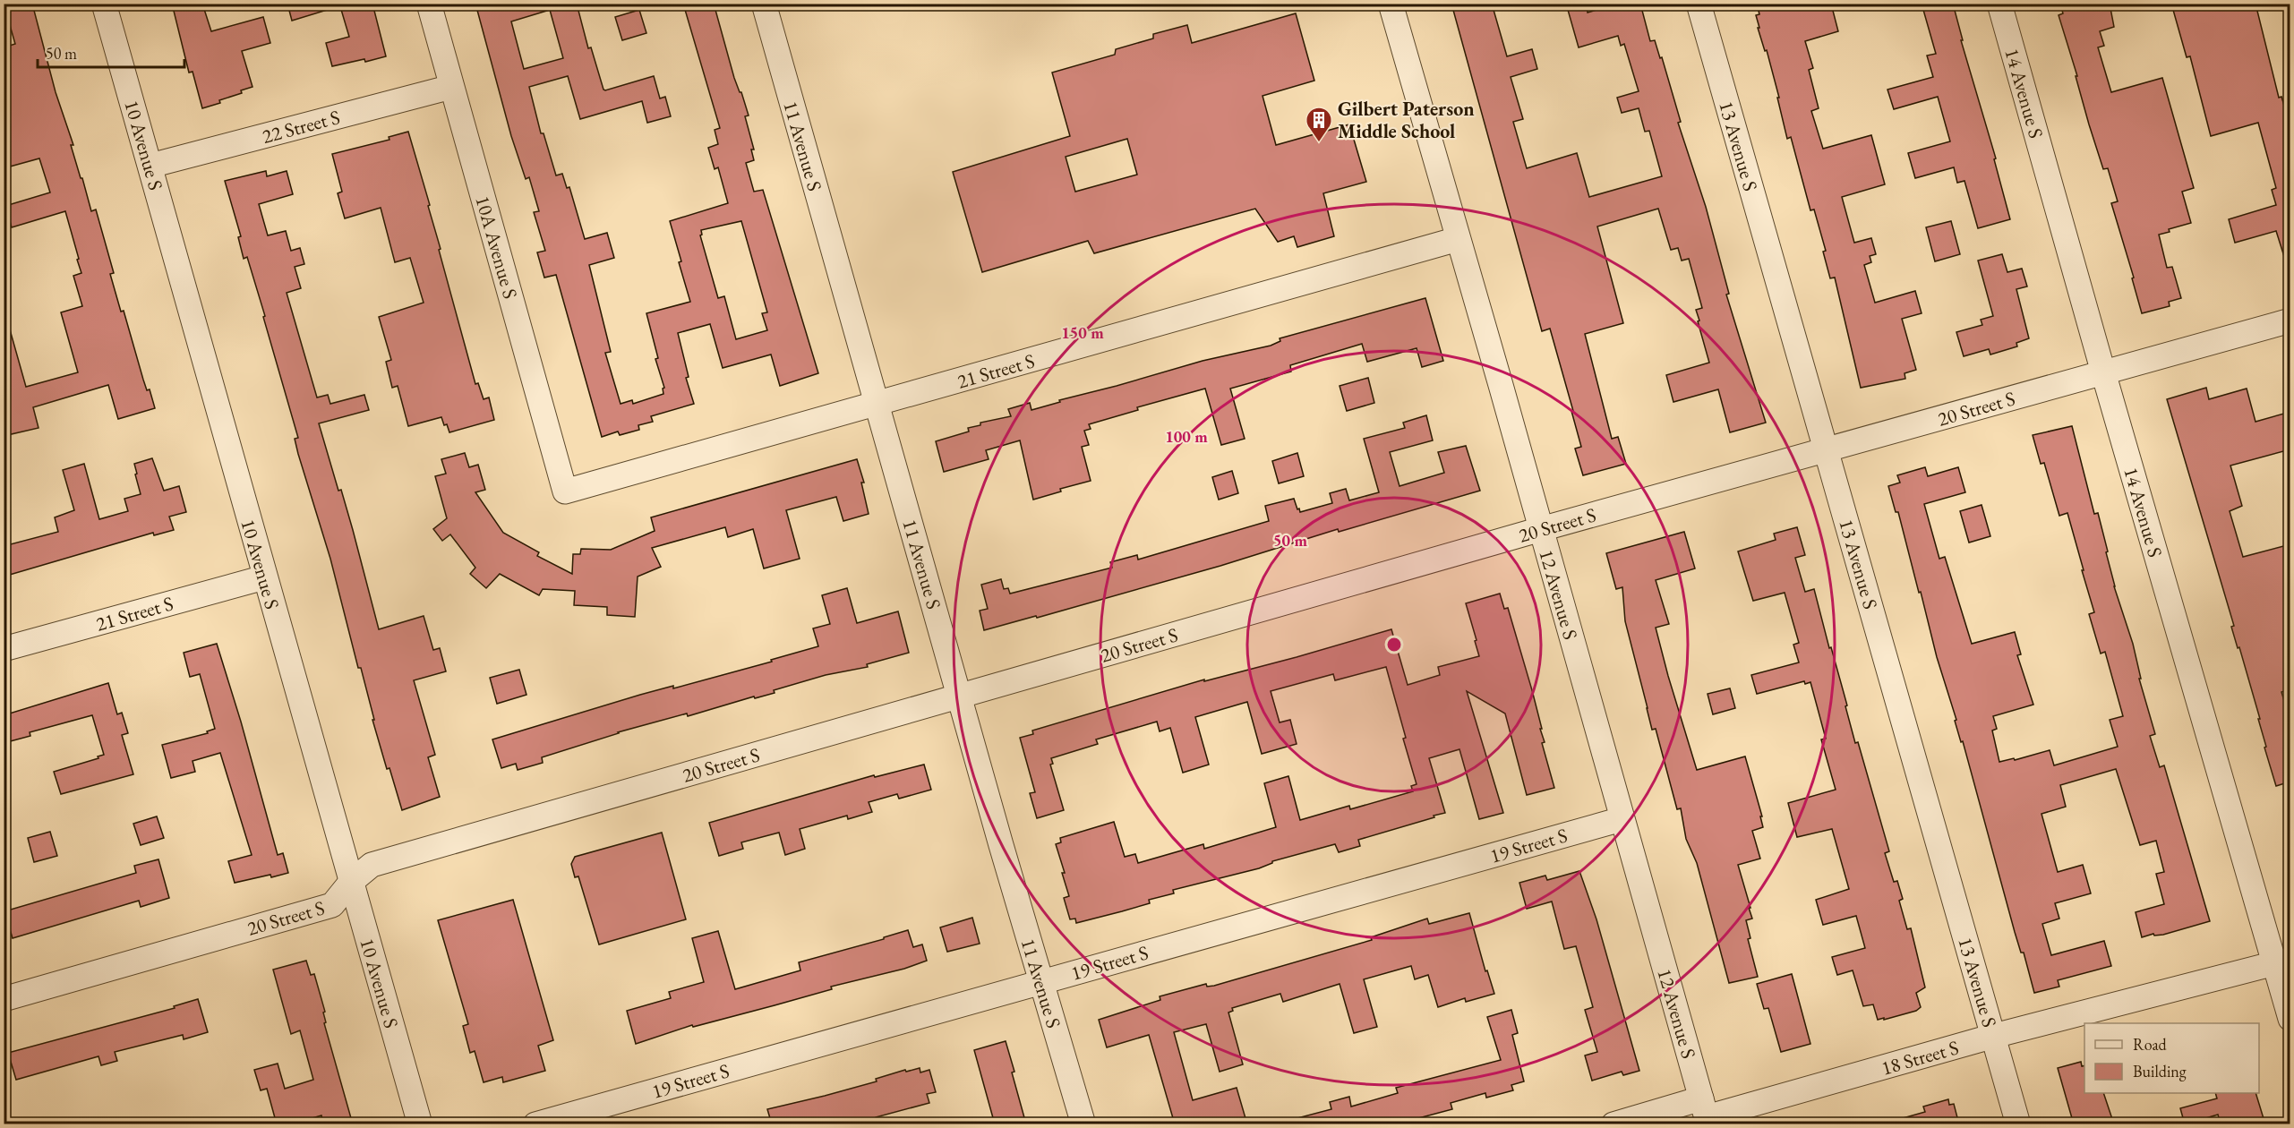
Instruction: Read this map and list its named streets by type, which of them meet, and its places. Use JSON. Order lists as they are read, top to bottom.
{
  "streets": {
    "street": [
      "14 Avenue S",
      "22 Street S",
      "10 Avenue S",
      "11 Avenue S",
      "13 Avenue S",
      "10A Avenue S",
      "21 Street S",
      "20 Street S",
      "12 Avenue S",
      "19 Street S",
      "18 Street S"
    ]
  },
  "crossings": [
    ["14 Avenue S", "20 Street S"],
    ["14 Avenue S", "18 Street S"],
    ["22 Street S", "10 Avenue S"],
    ["22 Street S", "10A Avenue S"],
    ["10 Avenue S", "21 Street S"],
    ["10 Avenue S", "20 Street S"],
    ["11 Avenue S", "21 Street S"],
    ["11 Avenue S", "20 Street S"],
    ["11 Avenue S", "19 Street S"],
    ["13 Avenue S", "20 Street S"],
    ["13 Avenue S", "18 Street S"],
    ["10A Avenue S", "21 Street S"],
    ["21 Street S", "12 Avenue S"],
    ["20 Street S", "12 Avenue S"],
    ["12 Avenue S", "19 Street S"],
    ["12 Avenue S", "18 Street S"]
  ],
  "places": {
    "building": ["Gilbert Paterson Middle School"]
  },
  "legend": ["Road", "Building"],
  "scale_bar": "50 m",
  "rings": ["150 m", "100 m", "50 m"]
}
